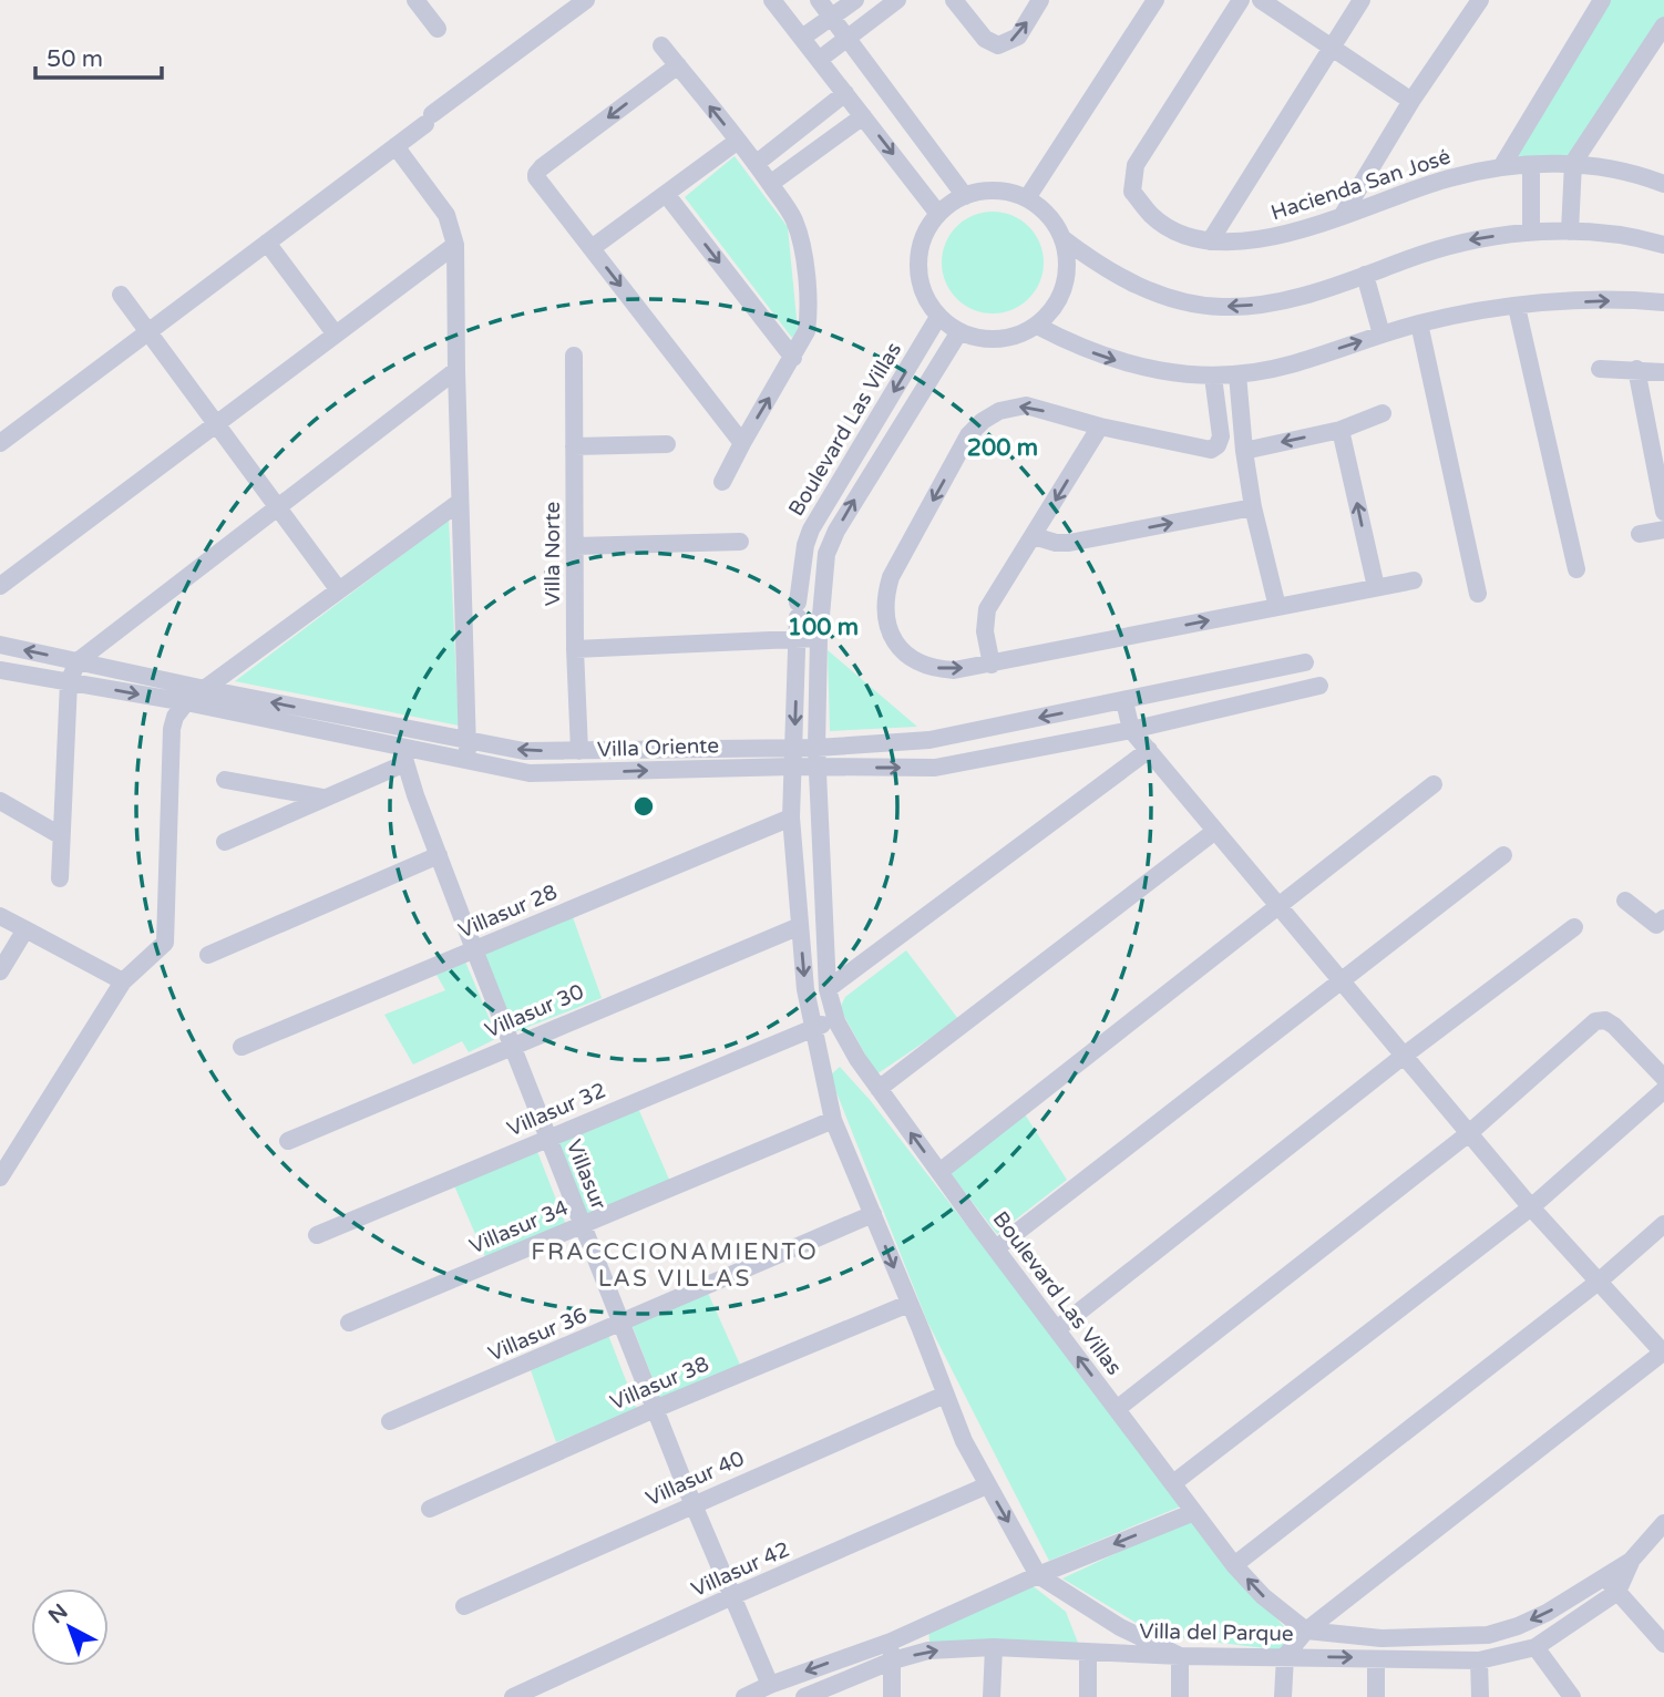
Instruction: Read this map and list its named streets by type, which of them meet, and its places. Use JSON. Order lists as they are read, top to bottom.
{
  "streets": {
    "street": [
      "Hacienda San José",
      "Boulevard Las Villas",
      "Villa Norte",
      "Villa Oriente",
      "Villasur 28",
      "Villasur 30",
      "Villasur 32",
      "Villasur",
      "Villasur 34",
      "Villasur 36",
      "Villasur 38",
      "Villasur 40",
      "Villasur 42",
      "Villa del Parque"
    ]
  },
  "crossings": [
    ["Boulevard Las Villas", "Villa Oriente"],
    ["Boulevard Las Villas", "Villasur 28"],
    ["Boulevard Las Villas", "Villasur 30"],
    ["Boulevard Las Villas", "Villasur 32"],
    ["Boulevard Las Villas", "Villasur 34"],
    ["Boulevard Las Villas", "Villasur 36"],
    ["Boulevard Las Villas", "Villasur 38"],
    ["Boulevard Las Villas", "Villasur 40"],
    ["Boulevard Las Villas", "Villasur 42"],
    ["Boulevard Las Villas", "Villa del Parque"],
    ["Villa Norte", "Villa Oriente"],
    ["Villa Oriente", "Villasur"],
    ["Villasur 28", "Villasur"],
    ["Villasur 30", "Villasur"],
    ["Villasur 32", "Villasur"],
    ["Villasur", "Villasur 34"],
    ["Villasur", "Villasur 36"],
    ["Villasur", "Villasur 38"],
    ["Villasur", "Villasur 40"],
    ["Villasur", "Villasur 42"]
  ],
  "districts": ["FRACCCIONAMIENTO LAS VILLAS"],
  "scale_bar": "50 m",
  "north": "top left",
  "rings": ["200 m", "100 m"]
}
